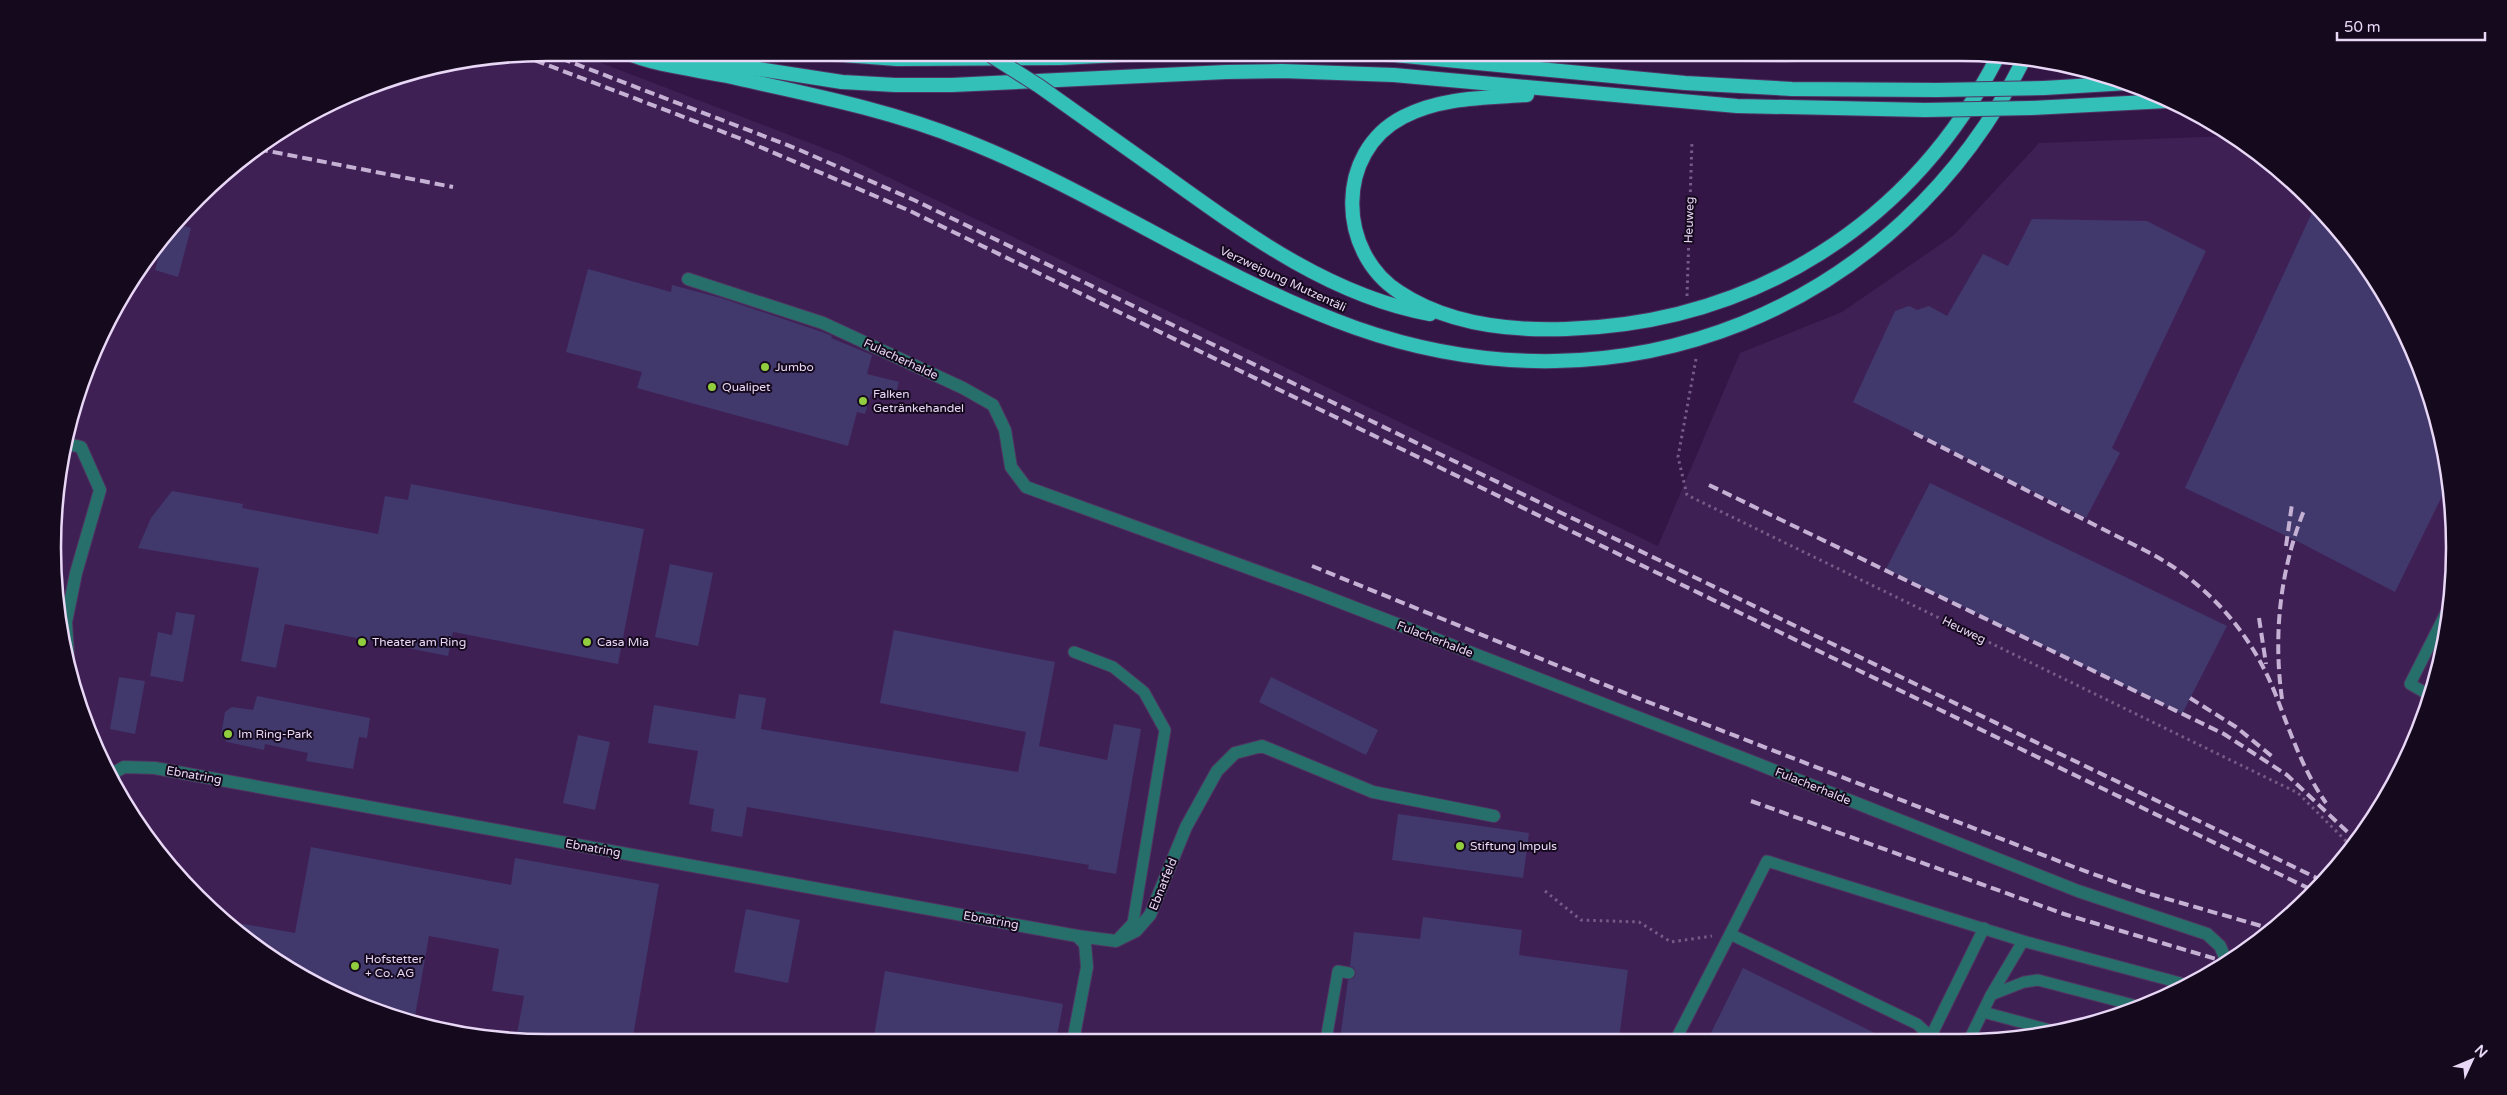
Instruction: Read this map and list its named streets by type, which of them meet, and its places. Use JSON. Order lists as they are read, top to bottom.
{
  "streets": {
    "highway": ["Verzweigung Mutzentäli"],
    "street": ["Fulacherhalde", "Ebnatring", "Ebnatfeld"],
    "path": ["Heuweg"]
  },
  "crossings": [
    ["Ebnatring", "Ebnatfeld"]
  ],
  "places": [
    "Jumbo",
    "Qualipet",
    "Falken Getränkehandel",
    "Theater am Ring",
    "Casa Mia",
    "Im Ring-Park",
    "Stiftung Impuls",
    "Hofstetter + Co. AG"
  ],
  "scale_bar": "50 m",
  "north": "top right"
}
